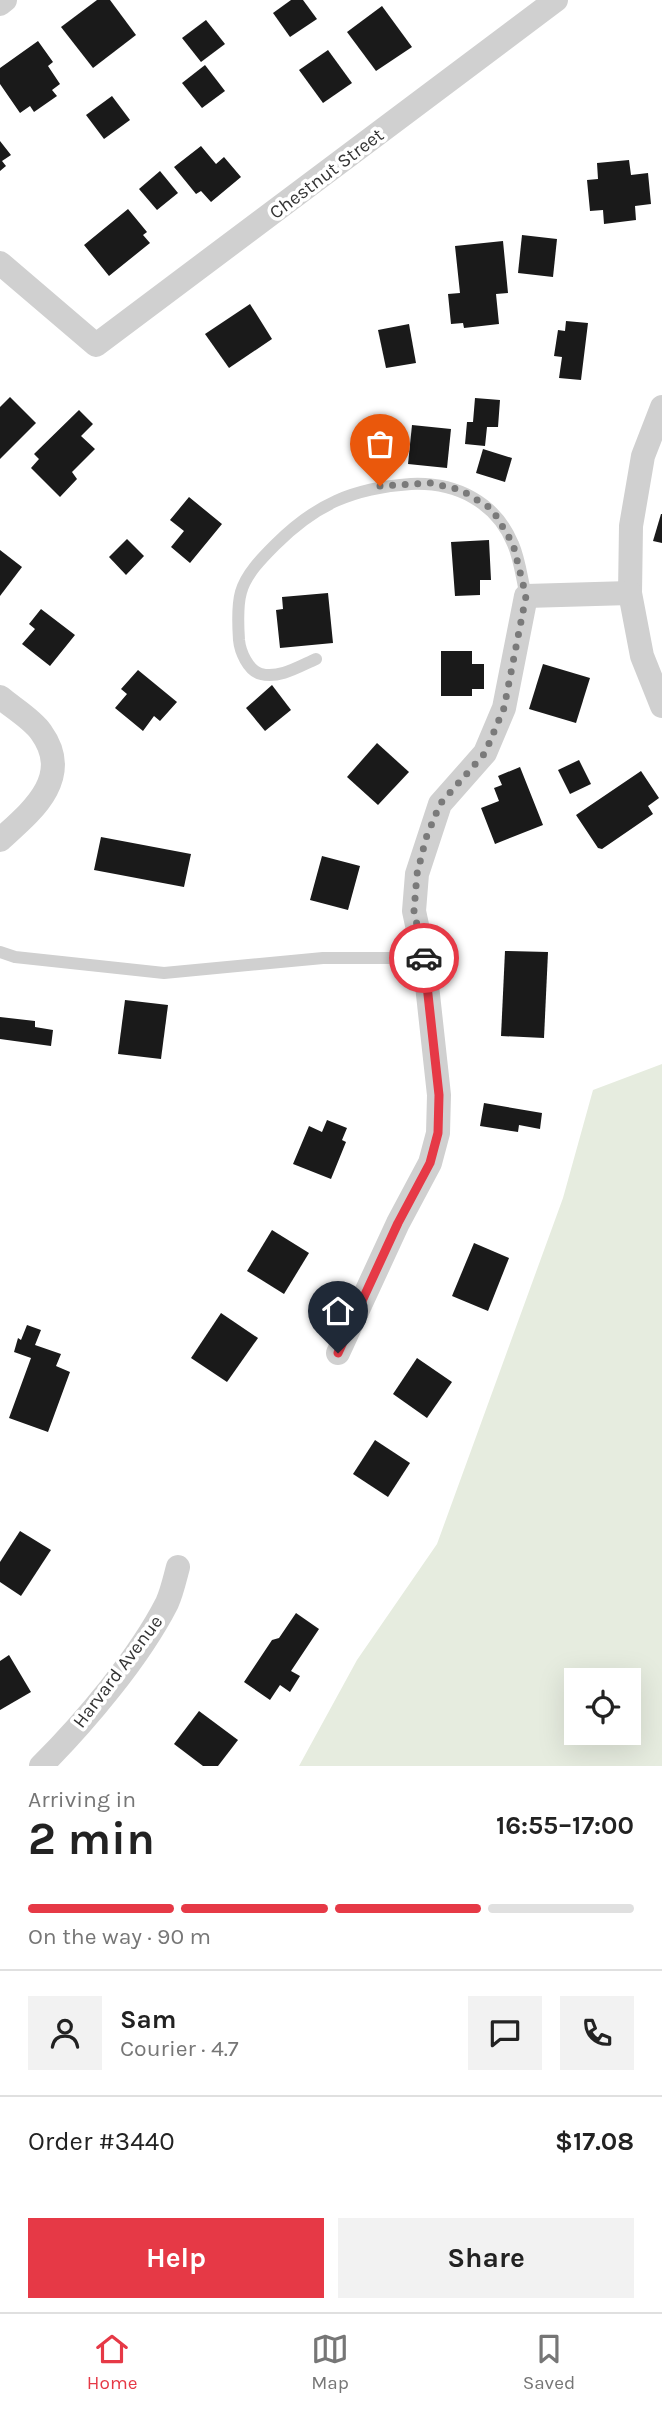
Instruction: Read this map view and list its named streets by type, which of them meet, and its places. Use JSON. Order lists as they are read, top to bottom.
{
  "streets": {
    "street": ["Chestnut Street", "Harvard Avenue"]
  },
  "page": {
    "heading": ["2 min", "Arriving in", "16:55–17:00"],
    "panel": [
      "Sam",
      "Courier · 4.7",
      "Order #3440",
      "$17.08"
    ],
    "bar": "On the way · 90 m",
    "buttons": ["Help", "Share"],
    "tabs": ["Home", "Map", "Saved"]
  }
}
